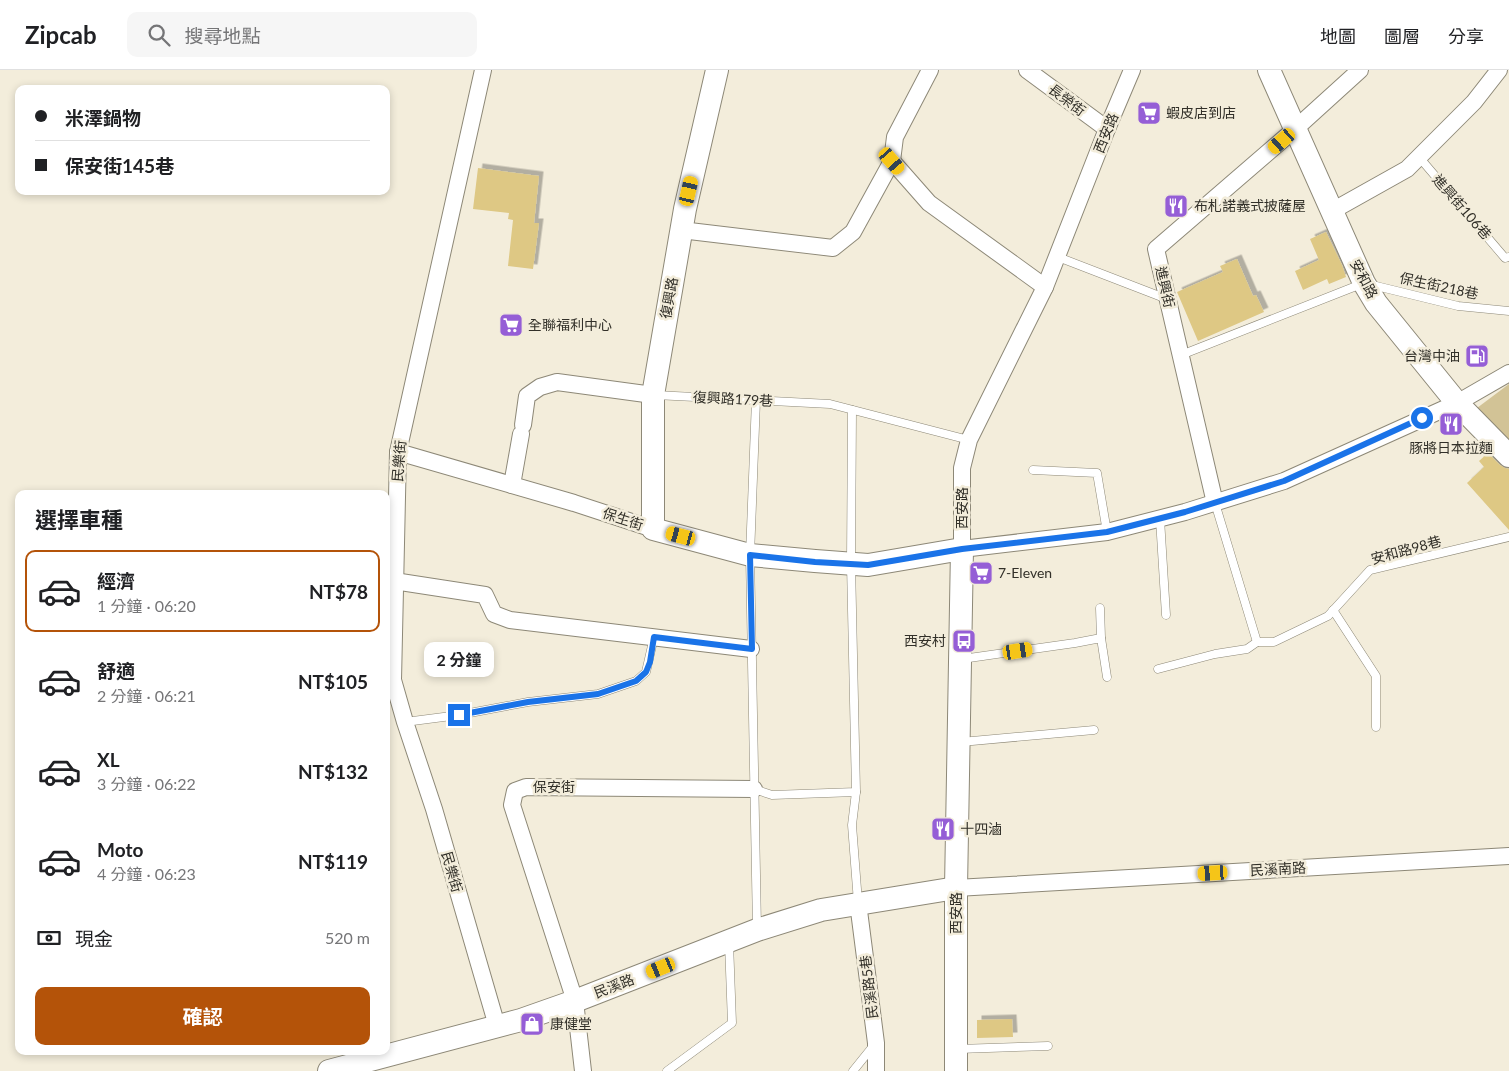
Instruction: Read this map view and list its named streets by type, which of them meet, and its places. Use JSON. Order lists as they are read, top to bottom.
{
  "streets": {
    "street": [
      "長榮街",
      "西安路",
      "安和路",
      "進興街",
      "復興路",
      "復興路179巷",
      "民樂街",
      "保生街",
      "保安街",
      "民溪南路",
      "民溪路",
      "民溪路5巷"
    ],
    "lane": ["進興街106巷", "保生街218巷", "安和路98巷"]
  },
  "crossings": [
    ["長榮街", "西安路"],
    ["西安路", "復興路179巷"],
    ["西安路", "保生街"],
    ["西安路", "民溪南路"],
    ["西安路", "民溪路"],
    ["安和路", "保生街218巷"],
    ["安和路", "進興街"],
    ["安和路", "保生街"],
    ["進興街", "保生街"],
    ["復興路", "復興路179巷"],
    ["復興路", "保生街"],
    ["復興路179巷", "保生街"],
    ["民樂街", "保生街"],
    ["民樂街", "民溪路"],
    ["保安街", "民溪路"],
    ["民溪南路", "民溪路"],
    ["民溪路", "民溪路5巷"]
  ],
  "places": {
    "supermarket": ["蝦皮店到店", "全聯福利中心", "7-Eleven"],
    "restaurant": ["布札諾義式披薩屋", "豚將日本拉麵", "十四滷"],
    "fuel station": ["台灣中油"],
    "bus stop": ["西安村"],
    "shop": ["康健堂"]
  },
  "page": {
    "header": "Zipcab",
    "search": "搜尋地點",
    "nav": ["地圖", "圖層", "分享"],
    "banner": ["米澤鍋物", "保安街145巷"],
    "heading": "選擇車種",
    "list": [
      {
        "name": "經濟",
        "note": "1 分鐘 · 06:20",
        "value": "NT$78"
      },
      {
        "name": "舒適",
        "note": "2 分鐘 · 06:21",
        "value": "NT$105"
      },
      {
        "name": "XL",
        "note": "3 分鐘 · 06:22",
        "value": "NT$132"
      },
      {
        "name": "Moto",
        "note": "4 分鐘 · 06:23",
        "value": "NT$119"
      }
    ],
    "bubble": "2 分鐘",
    "pay": ["現金", "520 m"],
    "buttons": "確認"
  }
}
